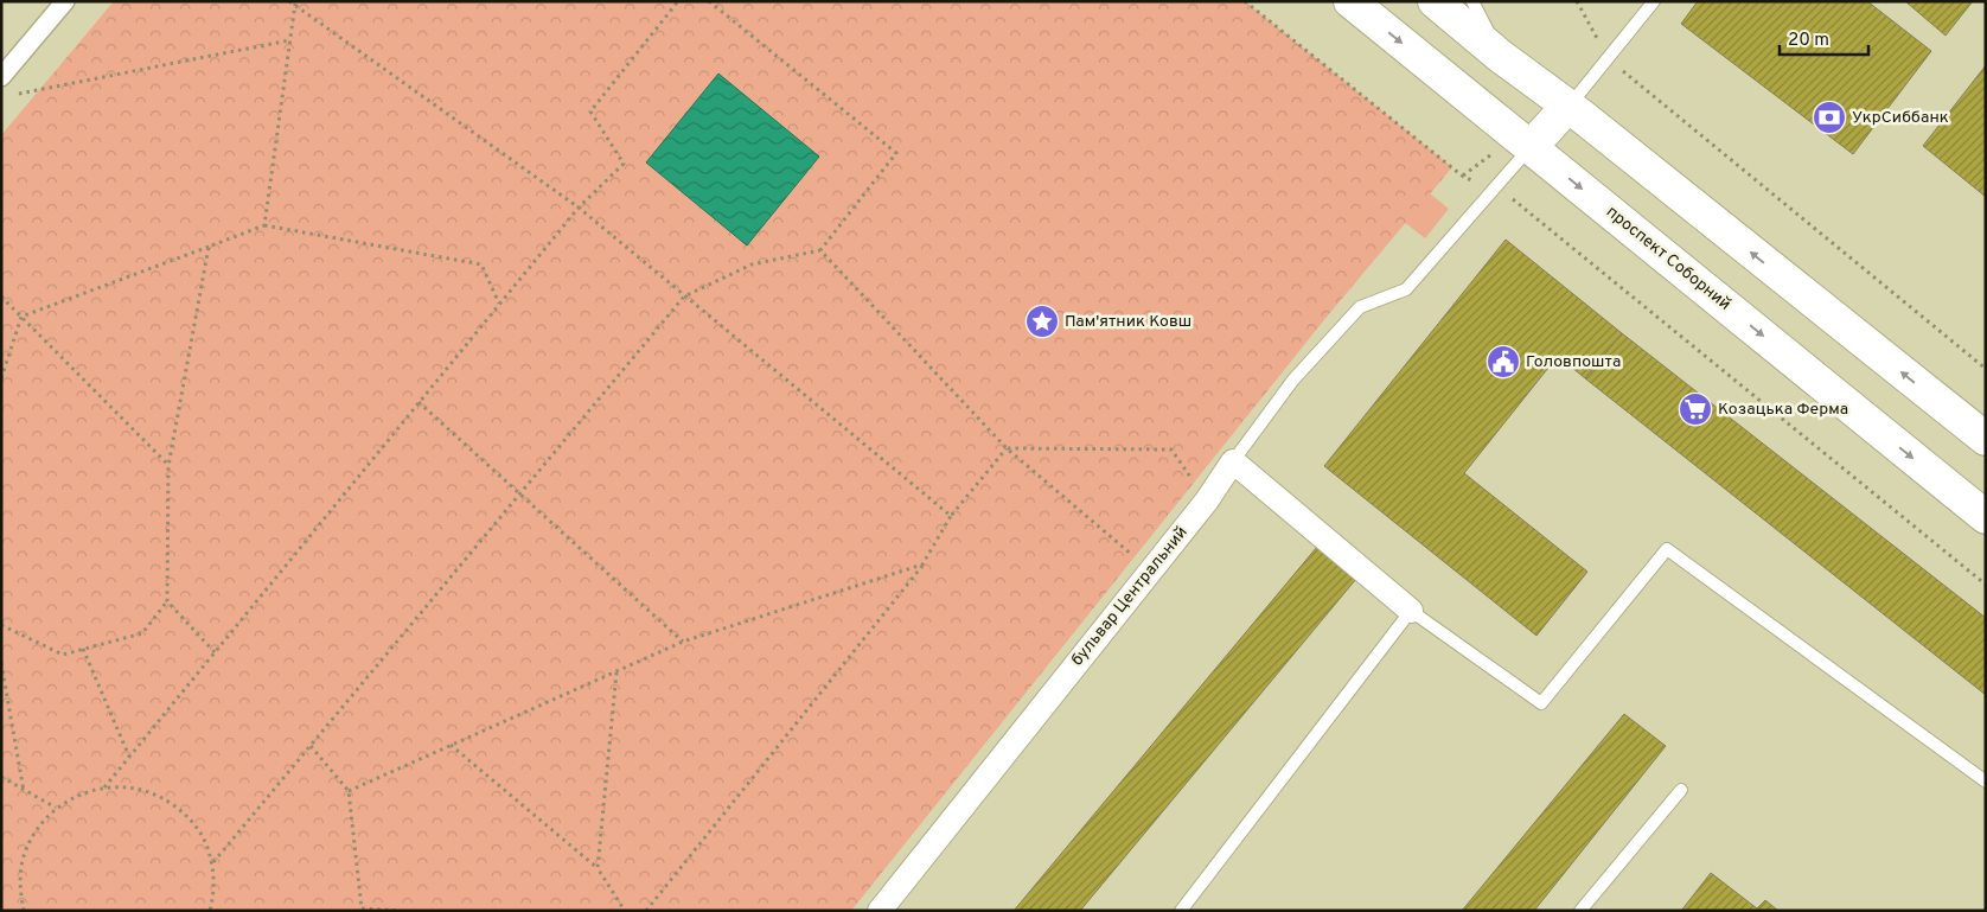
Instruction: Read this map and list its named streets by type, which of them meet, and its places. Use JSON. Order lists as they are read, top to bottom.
{
  "streets": {
    "main road": ["проспект Соборний"],
    "street": ["бульвар Центральний"]
  },
  "places": {
    "bank": ["УкрСиббанк"],
    "place": ["Пам'ятник Ковш"],
    "public building": ["Головпошта"],
    "supermarket": ["Козацька Ферма"]
  },
  "scale_bar": "20 m"
}
